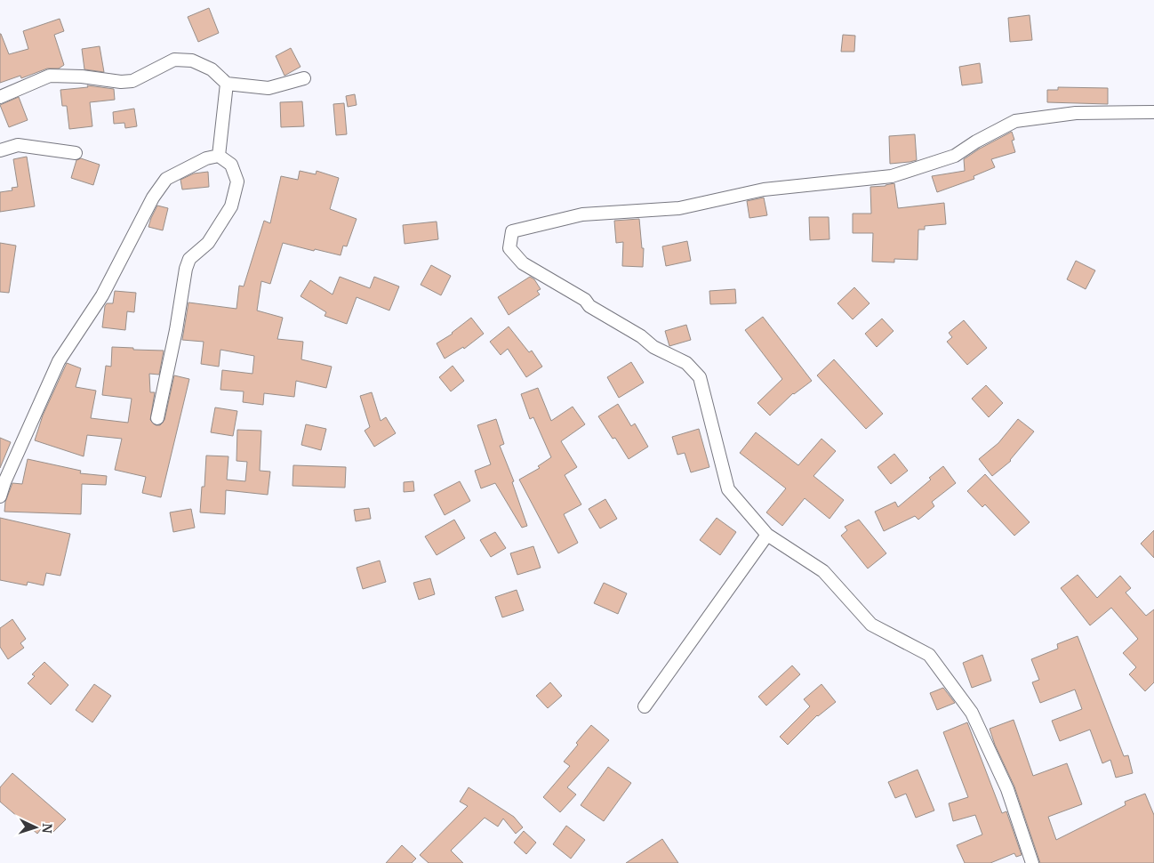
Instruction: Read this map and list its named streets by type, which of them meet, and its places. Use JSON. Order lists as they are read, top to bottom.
{
  "north": "right"
}
